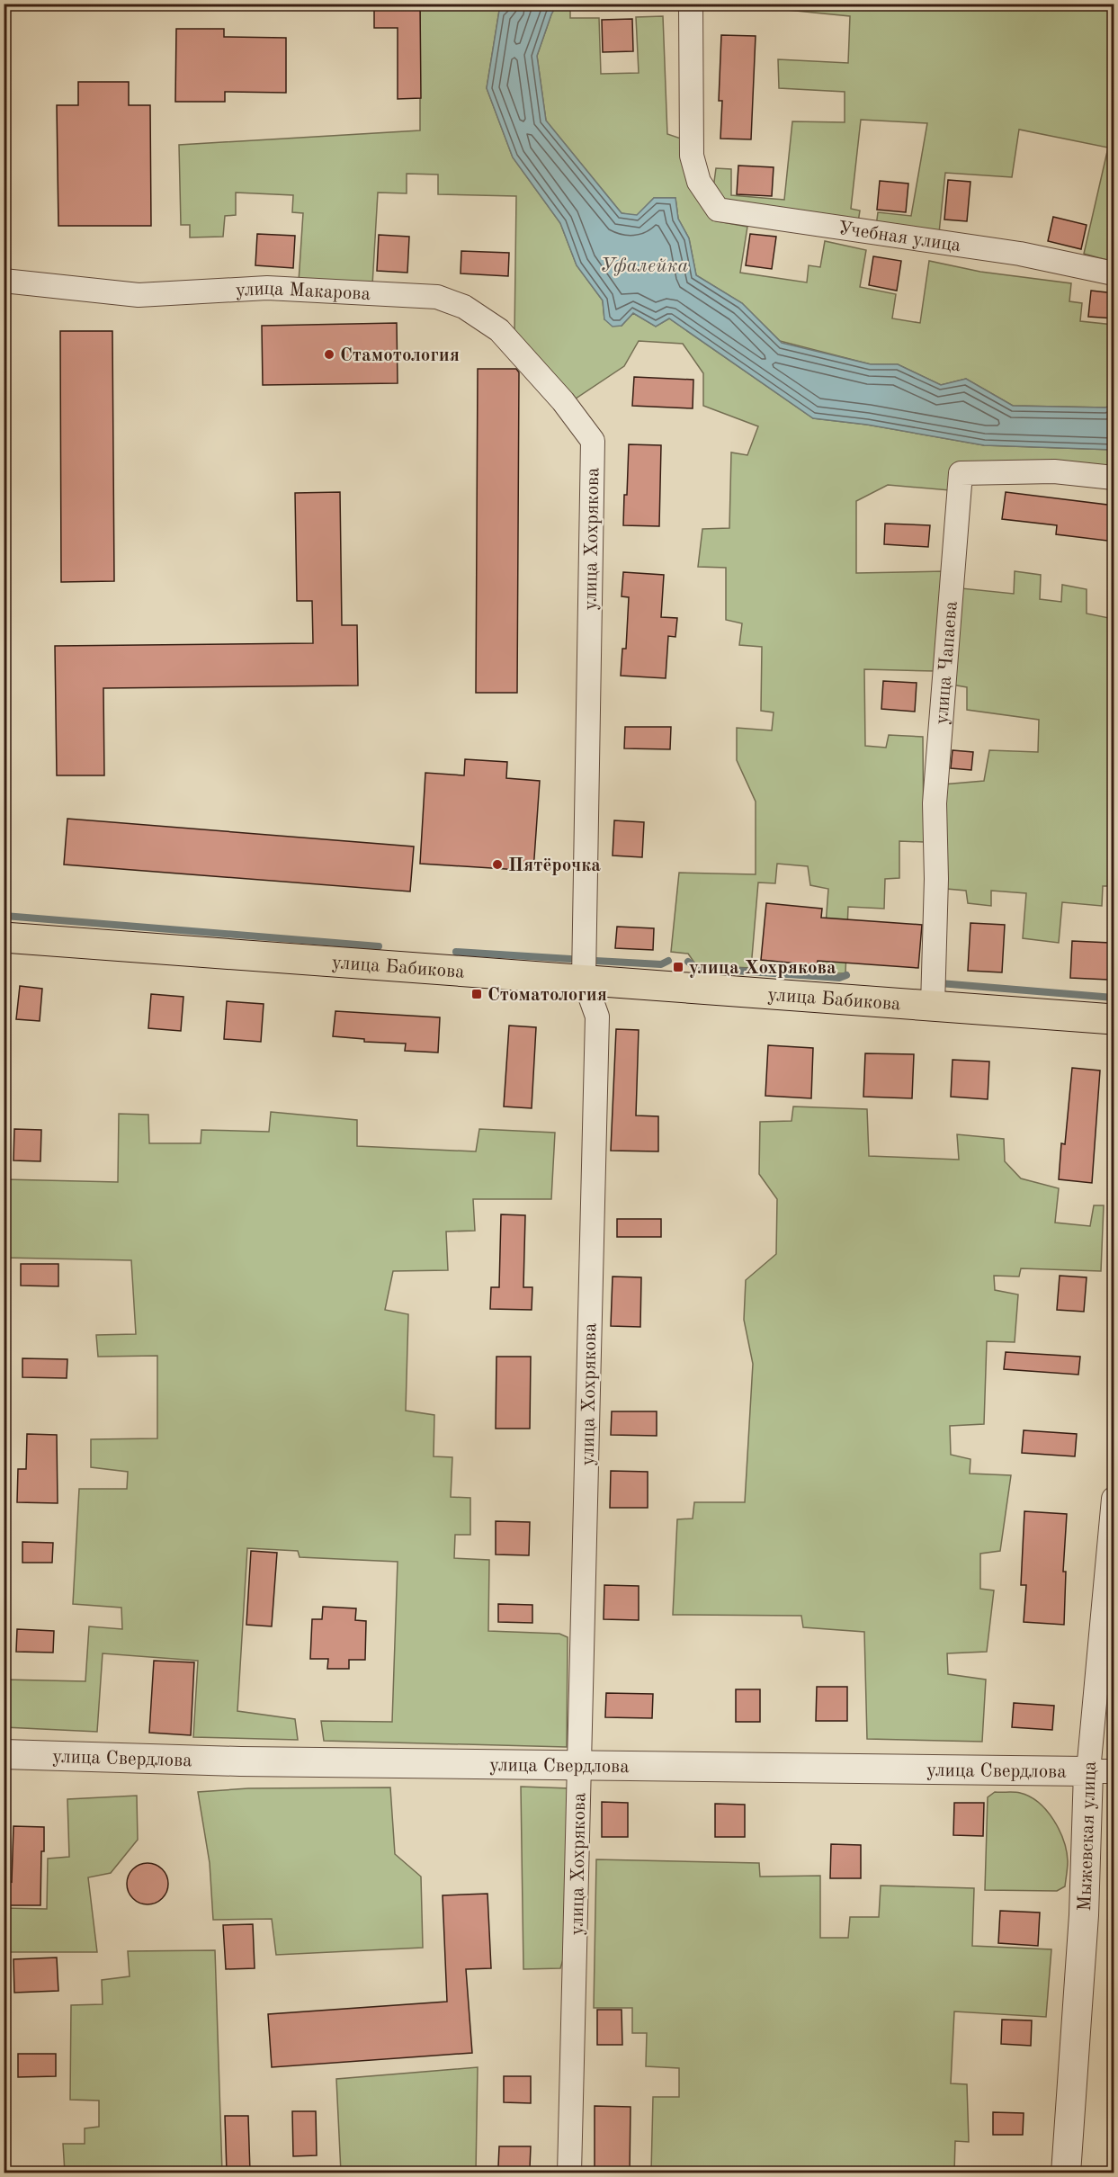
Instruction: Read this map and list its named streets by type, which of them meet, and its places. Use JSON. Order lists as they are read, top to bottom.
{
  "streets": {
    "main road": ["улица Бабикова"],
    "street": [
      "Учебная улица",
      "улица Макарова",
      "улица Хохрякова",
      "улица Чапаева",
      "улица Свердлова",
      "Мыжевская улица"
    ]
  },
  "crossings": [
    ["улица Макарова", "улица Хохрякова"],
    ["улица Хохрякова", "улица Бабикова"],
    ["улица Хохрякова", "улица Свердлова"],
    ["улица Чапаева", "улица Бабикова"],
    ["улица Свердлова", "Мыжевская улица"]
  ],
  "water": ["Уфалейка"],
  "places": {
    "other": ["Стамотология", "Пятёрочка"],
    "transit": ["улица Хохрякова", "Стоматология"]
  }
}
